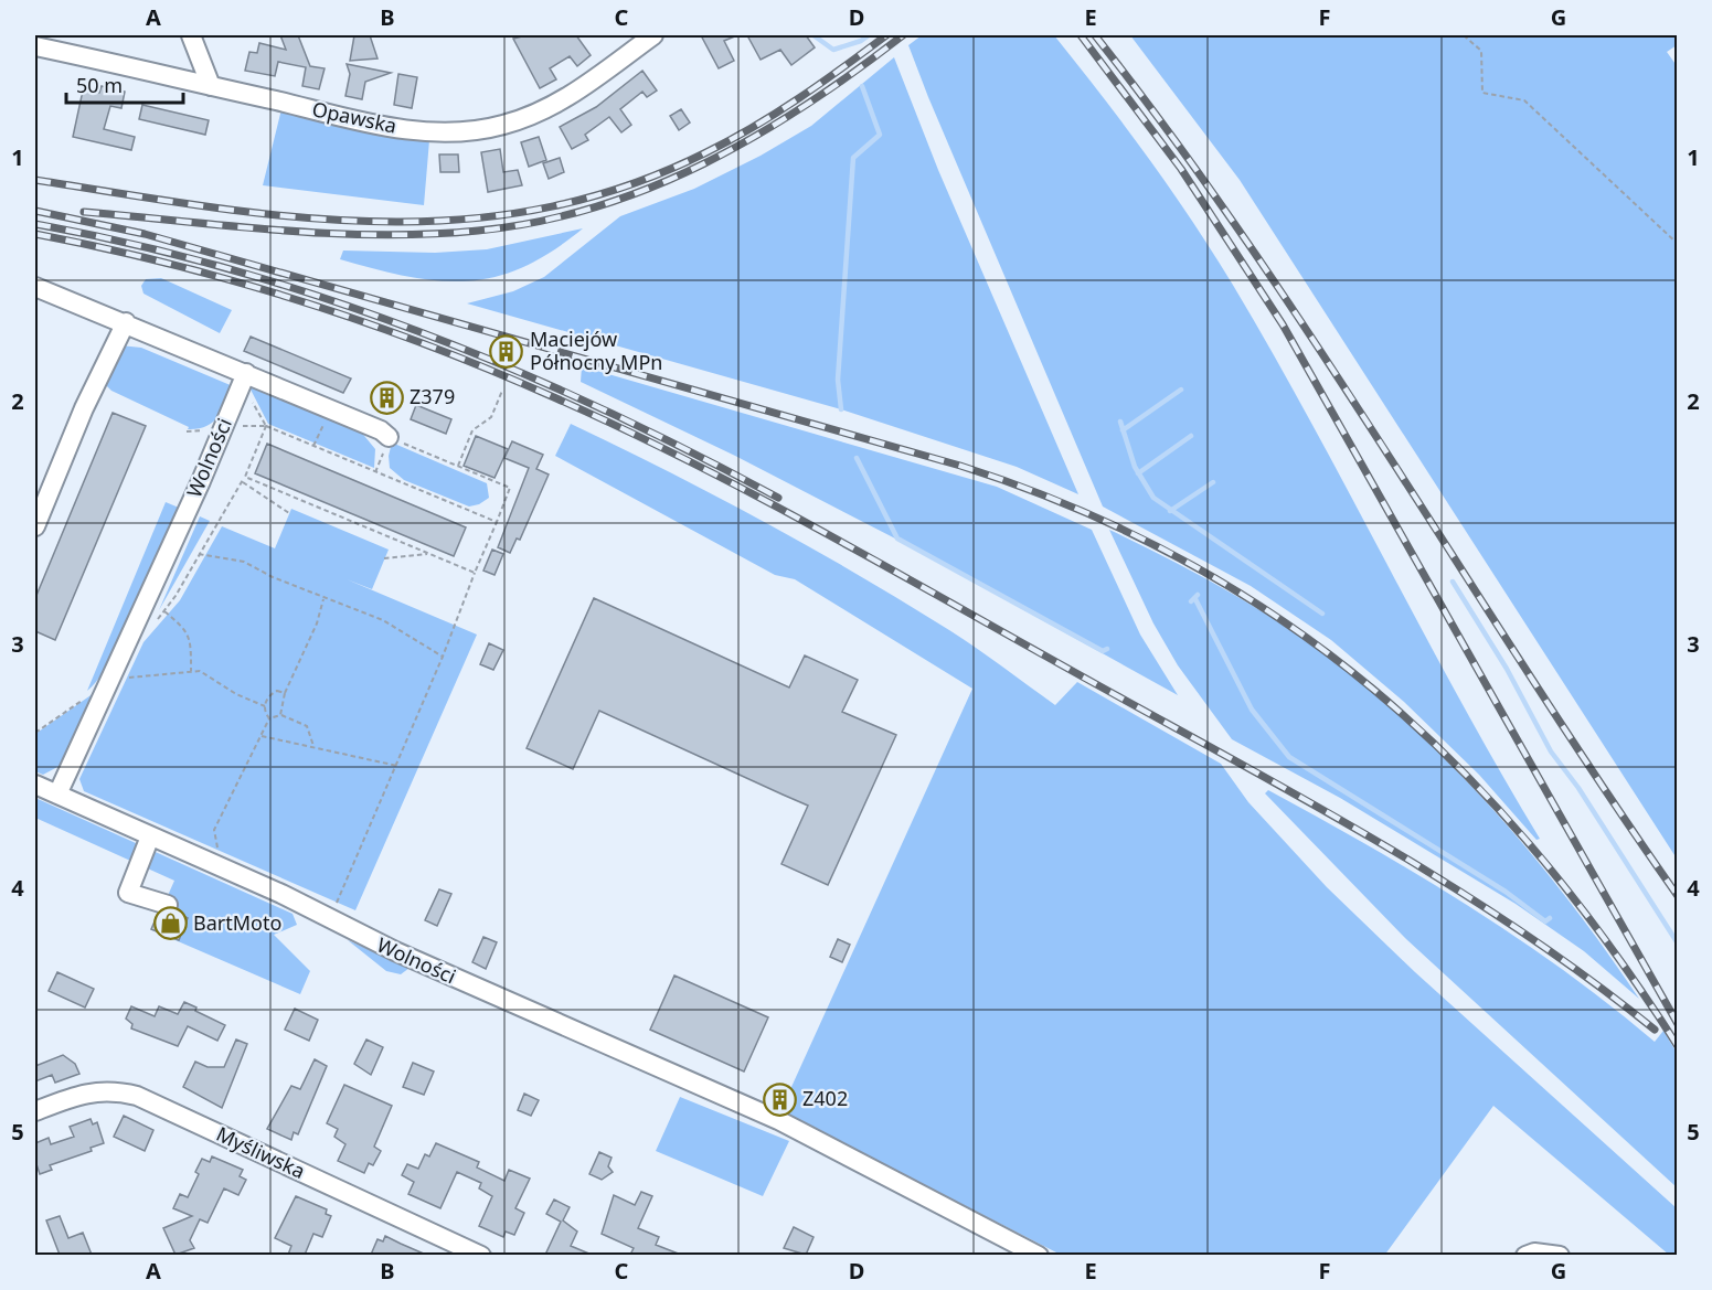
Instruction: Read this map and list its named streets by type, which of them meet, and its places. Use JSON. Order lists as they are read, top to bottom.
{
  "streets": {
    "street": ["Opawska", "Wolności", "Myśliwska"]
  },
  "places": {
    "building": ["Maciejów Północny MPn", "Z379", "Z402"],
    "shop": ["BartMoto"]
  },
  "scale_bar": "50 m",
  "grid": {
    "columns": [
      "A",
      "B",
      "C",
      "D",
      "E",
      "F",
      "G"
    ],
    "rows": [
      "1",
      "2",
      "3",
      "4",
      "5"
    ]
  }
}
